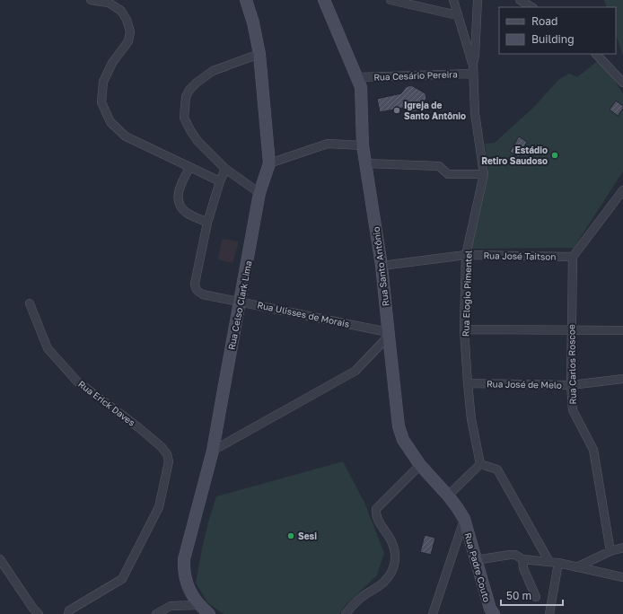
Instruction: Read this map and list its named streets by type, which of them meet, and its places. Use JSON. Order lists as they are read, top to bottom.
{
  "streets": {
    "street": [
      "Rua Cesário Pereira",
      "Rua José Taitson",
      "Rua Santo Antônio",
      "Rua Elogio Pimentel",
      "Rua Celso Clark Lima",
      "Rua Ulisses de Morais",
      "Rua Carlos Roscoe",
      "Rua José de Melo",
      "Rua Erick Daves",
      "Rua Padre Couto"
    ]
  },
  "crossings": [
    ["Rua Cesário Pereira", "Rua Santo Antônio"],
    ["Rua Cesário Pereira", "Rua Elogio Pimentel"],
    ["Rua José Taitson", "Rua Santo Antônio"],
    ["Rua José Taitson", "Rua Elogio Pimentel"],
    ["Rua José Taitson", "Rua Carlos Roscoe"],
    ["Rua Santo Antônio", "Rua Ulisses de Morais"],
    ["Rua Santo Antônio", "Rua Padre Couto"],
    ["Rua Elogio Pimentel", "Rua José de Melo"],
    ["Rua Celso Clark Lima", "Rua Ulisses de Morais"],
    ["Rua Carlos Roscoe", "Rua José de Melo"]
  ],
  "places": ["Igreja de Santo Antônio", "Estádio Retiro Saudoso", "Sesi"],
  "legend": ["Road", "Building"],
  "scale_bar": "50 m"
}
